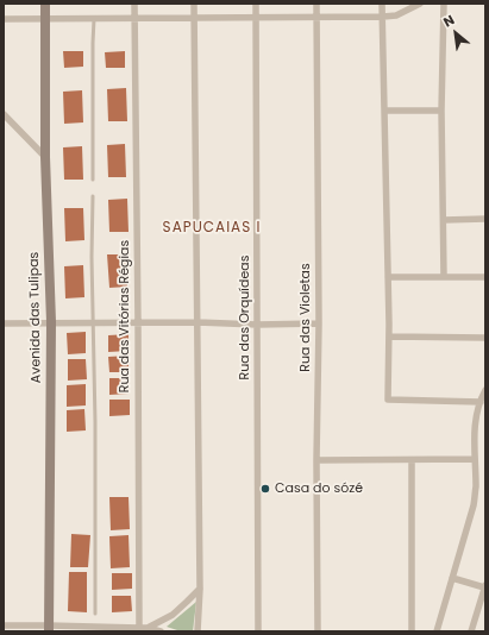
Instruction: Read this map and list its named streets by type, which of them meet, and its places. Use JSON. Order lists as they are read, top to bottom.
{
  "streets": {
    "street": [
      "Rua das Vitórias Régias",
      "Avenida das Tulipas",
      "Rua das Orquídeas",
      "Rua das Violetas"
    ]
  },
  "districts": ["SAPUCAIAS I"],
  "places": ["Casa do sózé"],
  "north": "top left"
}
